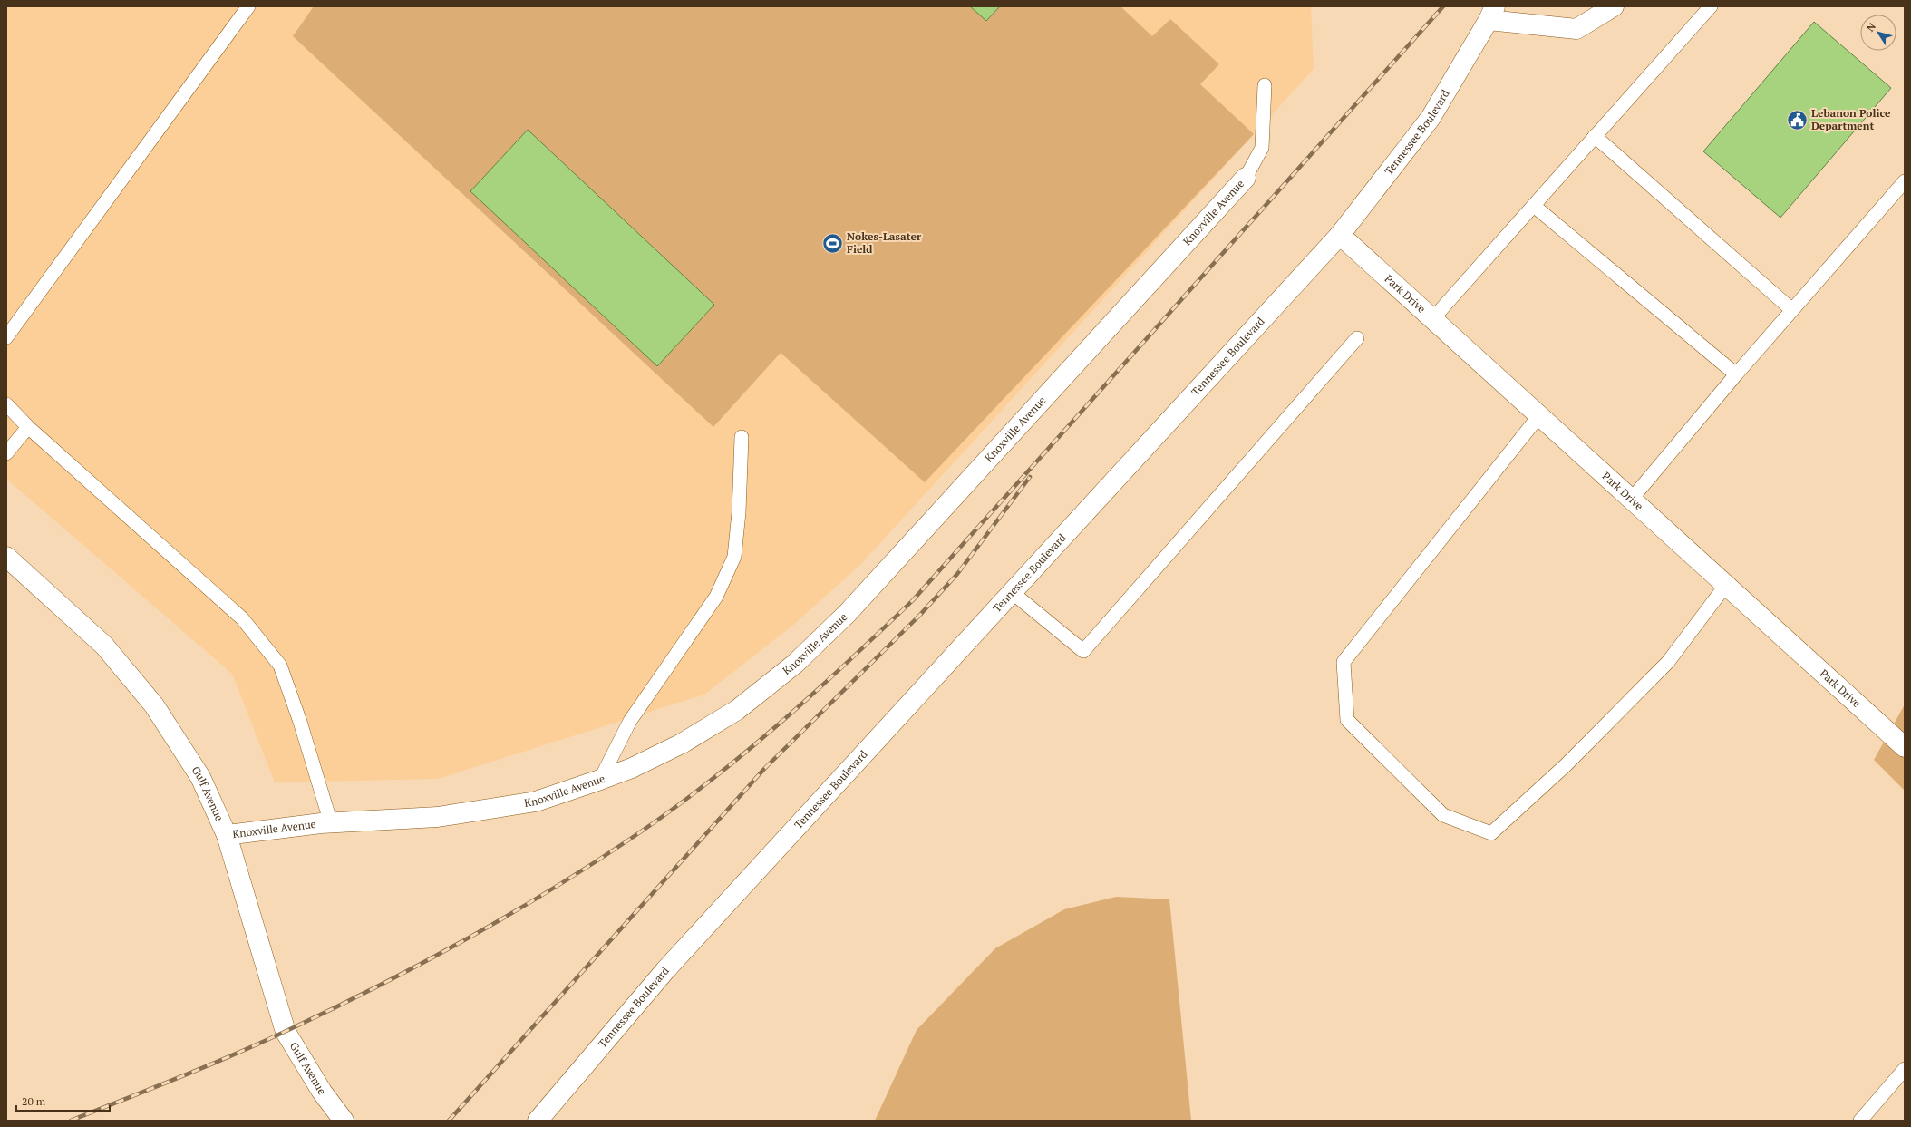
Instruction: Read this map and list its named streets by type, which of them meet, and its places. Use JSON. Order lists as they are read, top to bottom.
{
  "streets": {
    "street": [
      "Tennessee Boulevard",
      "Knoxville Avenue",
      "Park Drive",
      "Gulf Avenue"
    ]
  },
  "crossings": [
    ["Tennessee Boulevard", "Park Drive"],
    ["Knoxville Avenue", "Gulf Avenue"]
  ],
  "places": {
    "public building": ["Lebanon Police Department"],
    "sports": ["Nokes-Lasater Field"]
  },
  "scale_bar": "20 m",
  "north": "top left"
}
